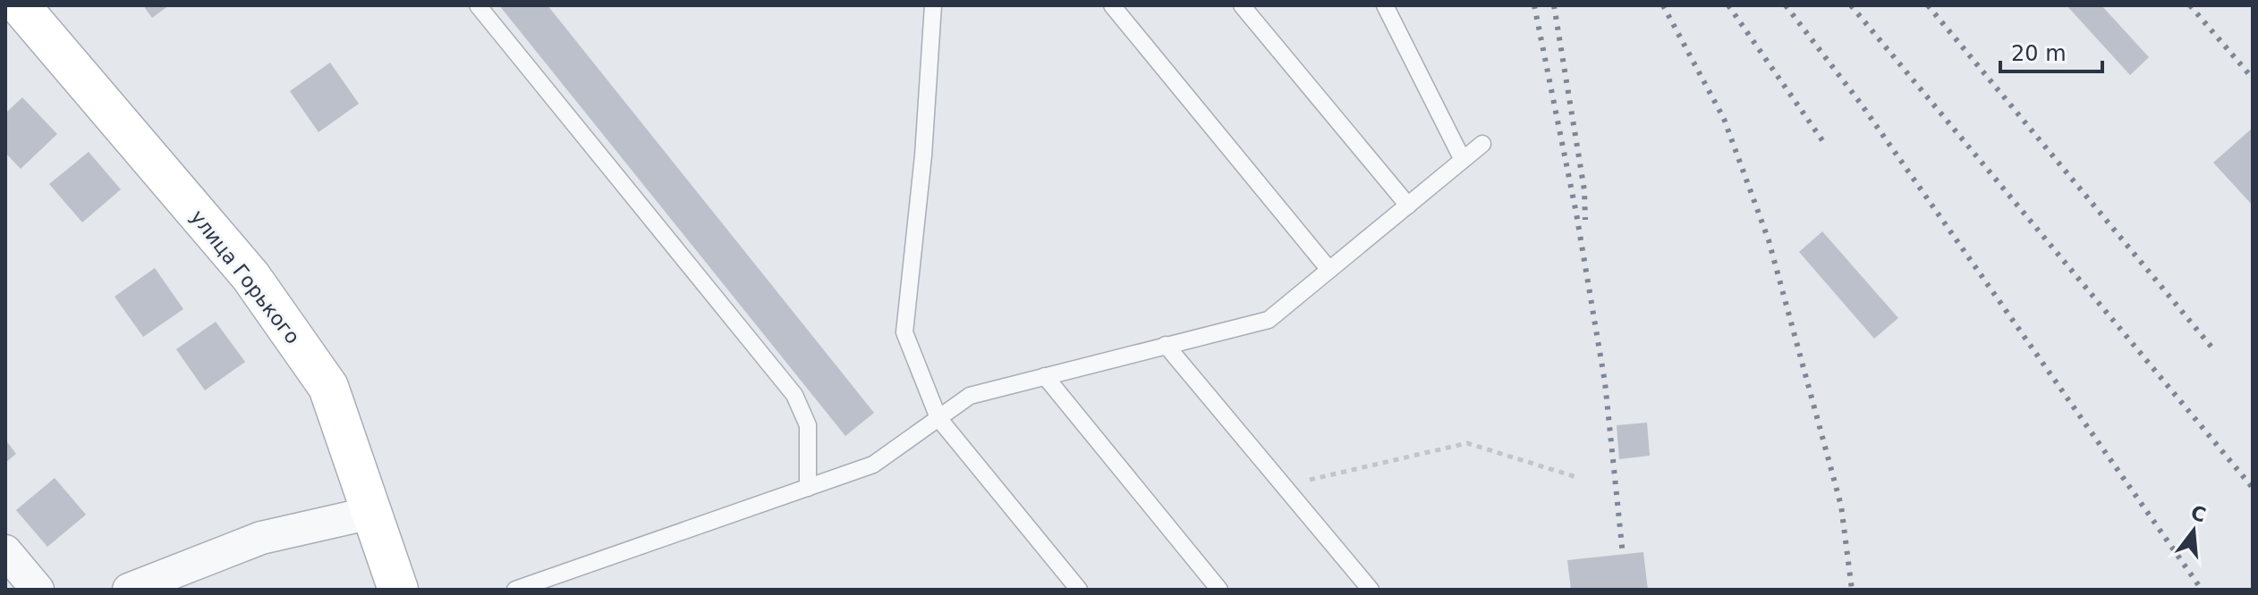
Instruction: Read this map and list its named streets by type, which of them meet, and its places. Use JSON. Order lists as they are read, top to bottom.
{
  "streets": {
    "main road": ["улица Горького"]
  },
  "scale_bar": "20 m",
  "north": "top"
}
